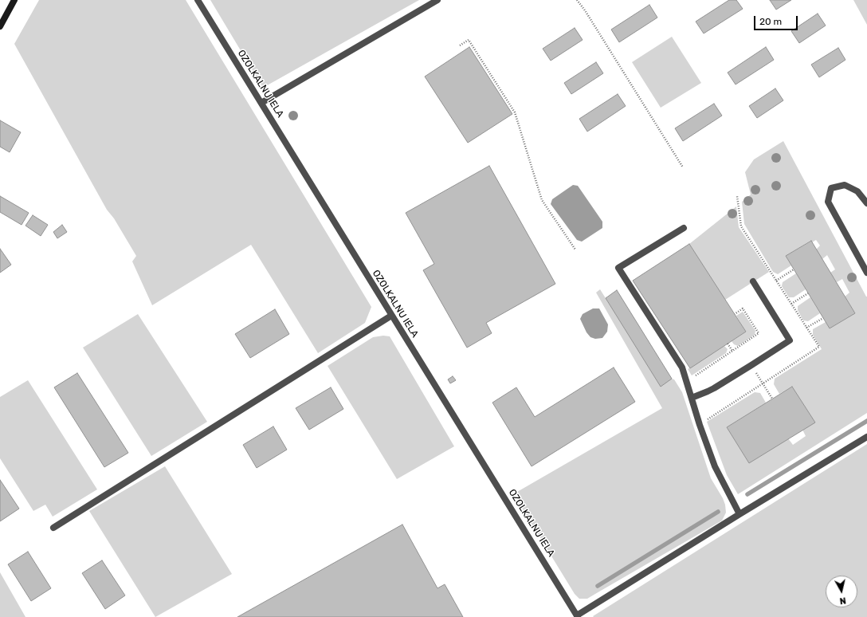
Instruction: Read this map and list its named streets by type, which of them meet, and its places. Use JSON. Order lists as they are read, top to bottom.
{
  "streets": {
    "street": ["OZOLKALNU IELA"]
  },
  "scale_bar": "20 m",
  "north": "bottom"
}
